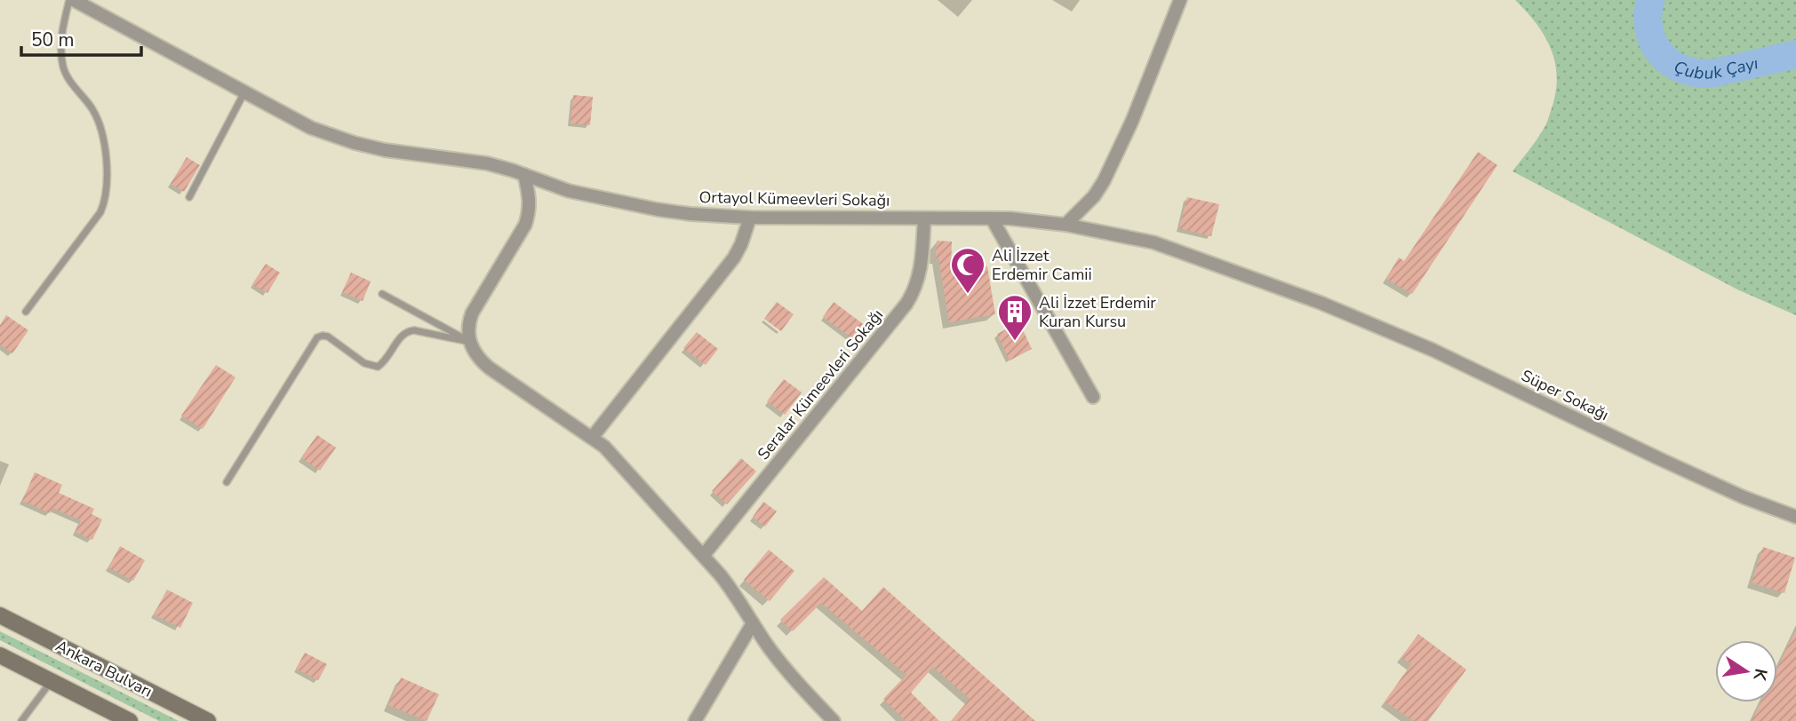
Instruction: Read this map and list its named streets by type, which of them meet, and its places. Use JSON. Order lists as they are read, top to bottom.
{
  "streets": {
    "main road": ["Ankara Bulvarı"],
    "street": ["Ortayol Kümeevleri Sokağı", "Seralar Kümeevleri Sokağı", "Süper Sokağı"]
  },
  "crossings": [
    ["Ortayol Kümeevleri Sokağı", "Seralar Kümeevleri Sokağı"],
    ["Ortayol Kümeevleri Sokağı", "Süper Sokağı"]
  ],
  "water": ["Çubuk Çayı"],
  "places": {
    "mosque": ["Ali İzzet Erdemir Camii"],
    "building": ["Ali İzzet Erdemir Kuran Kursu"]
  },
  "scale_bar": "50 m",
  "north": "right"
}
